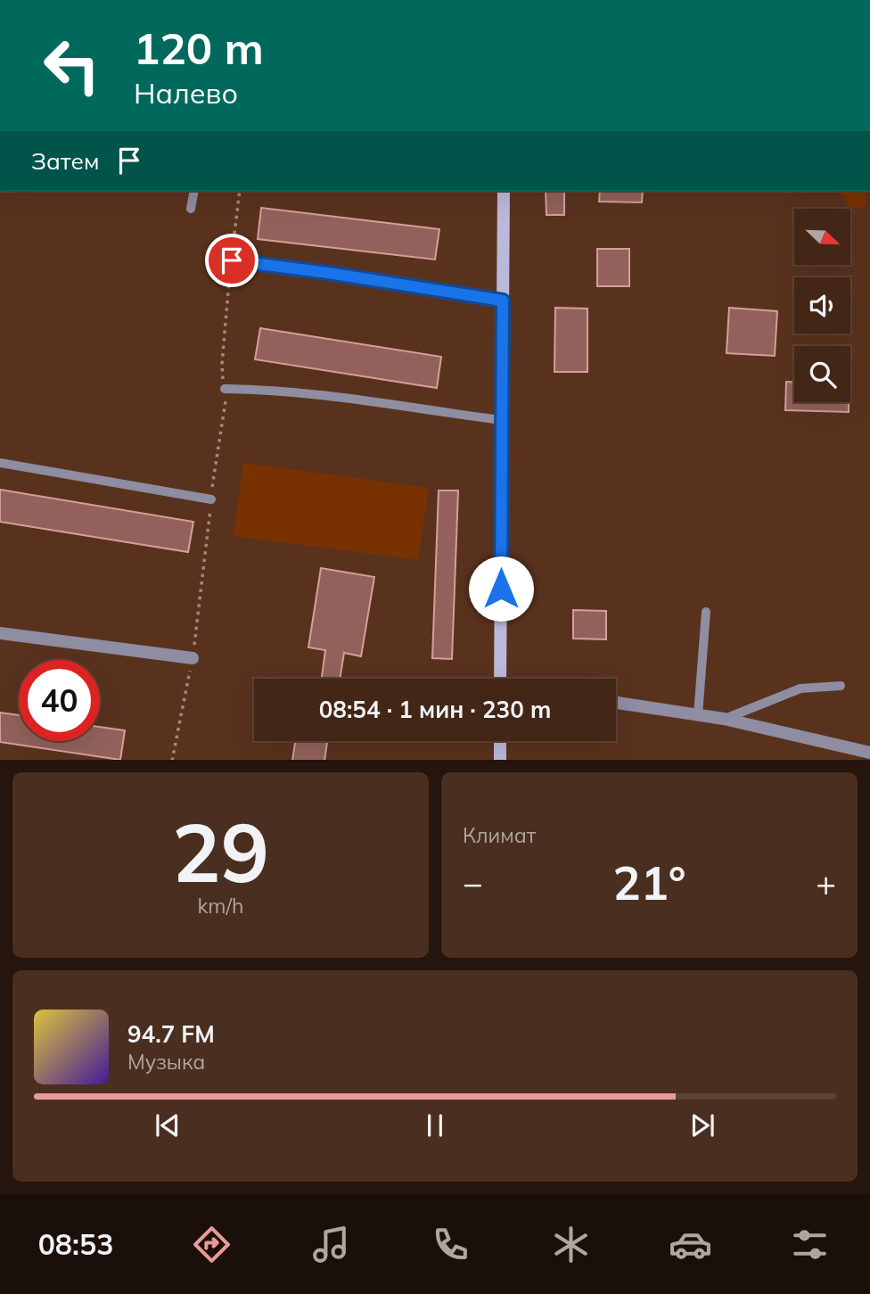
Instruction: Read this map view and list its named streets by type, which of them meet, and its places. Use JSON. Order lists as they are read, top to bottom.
{
  "north": "bottom right",
  "page": {
    "turn": ["120 m", "Налево"],
    "then": "Затем",
    "limit": "40",
    "trip": "08:54 · 1 мин · 230 m",
    "tile": [
      ["29", "km/h"],
      "Климат"
    ],
    "heat": ["−", "21°", "+"],
    "song": ["94.7 FM", "Музыка"],
    "tabs": "08:53"
  }
}
